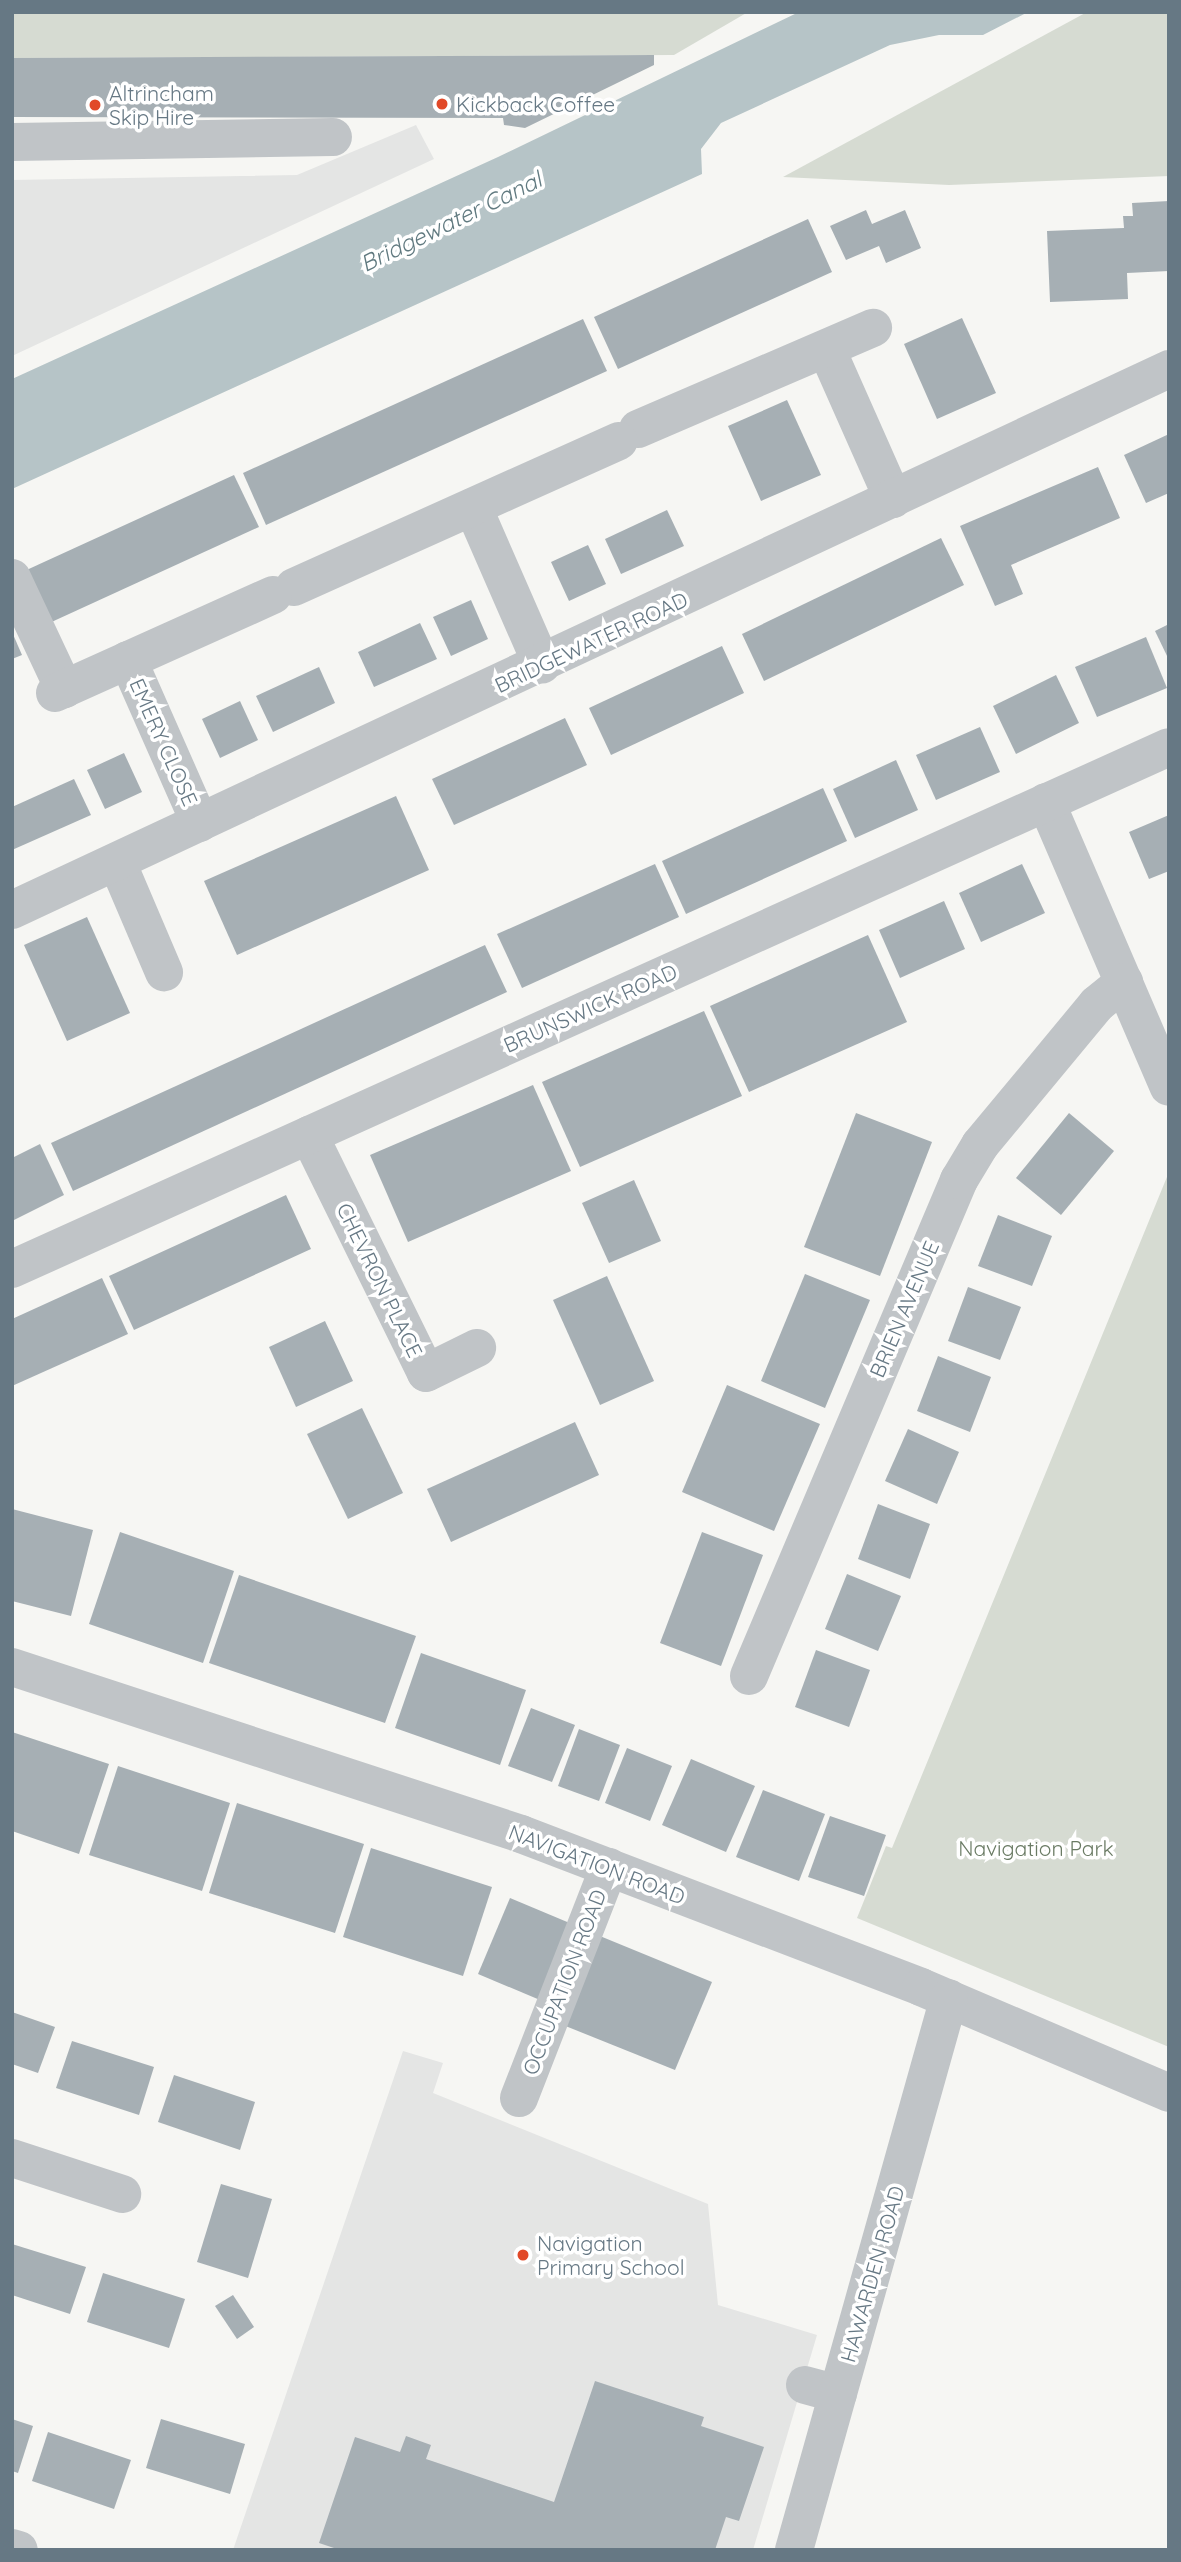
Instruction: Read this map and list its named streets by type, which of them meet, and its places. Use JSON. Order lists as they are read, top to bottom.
{
  "streets": {
    "street": [
      "BRIDGEWATER ROAD",
      "EMERY CLOSE",
      "BRUNSWICK ROAD",
      "CHEVRON PLACE",
      "BRIEN AVENUE",
      "NAVIGATION ROAD",
      "OCCUPATION ROAD",
      "HAWARDEN ROAD"
    ]
  },
  "crossings": [
    ["BRIDGEWATER ROAD", "EMERY CLOSE"],
    ["BRUNSWICK ROAD", "CHEVRON PLACE"],
    ["NAVIGATION ROAD", "OCCUPATION ROAD"],
    ["NAVIGATION ROAD", "HAWARDEN ROAD"]
  ],
  "water": ["Bridgewater Canal"],
  "parks": ["Navigation Park"],
  "places": ["Kickback Coffee", "Altrincham Skip Hire", "Navigation Primary School"]
}
